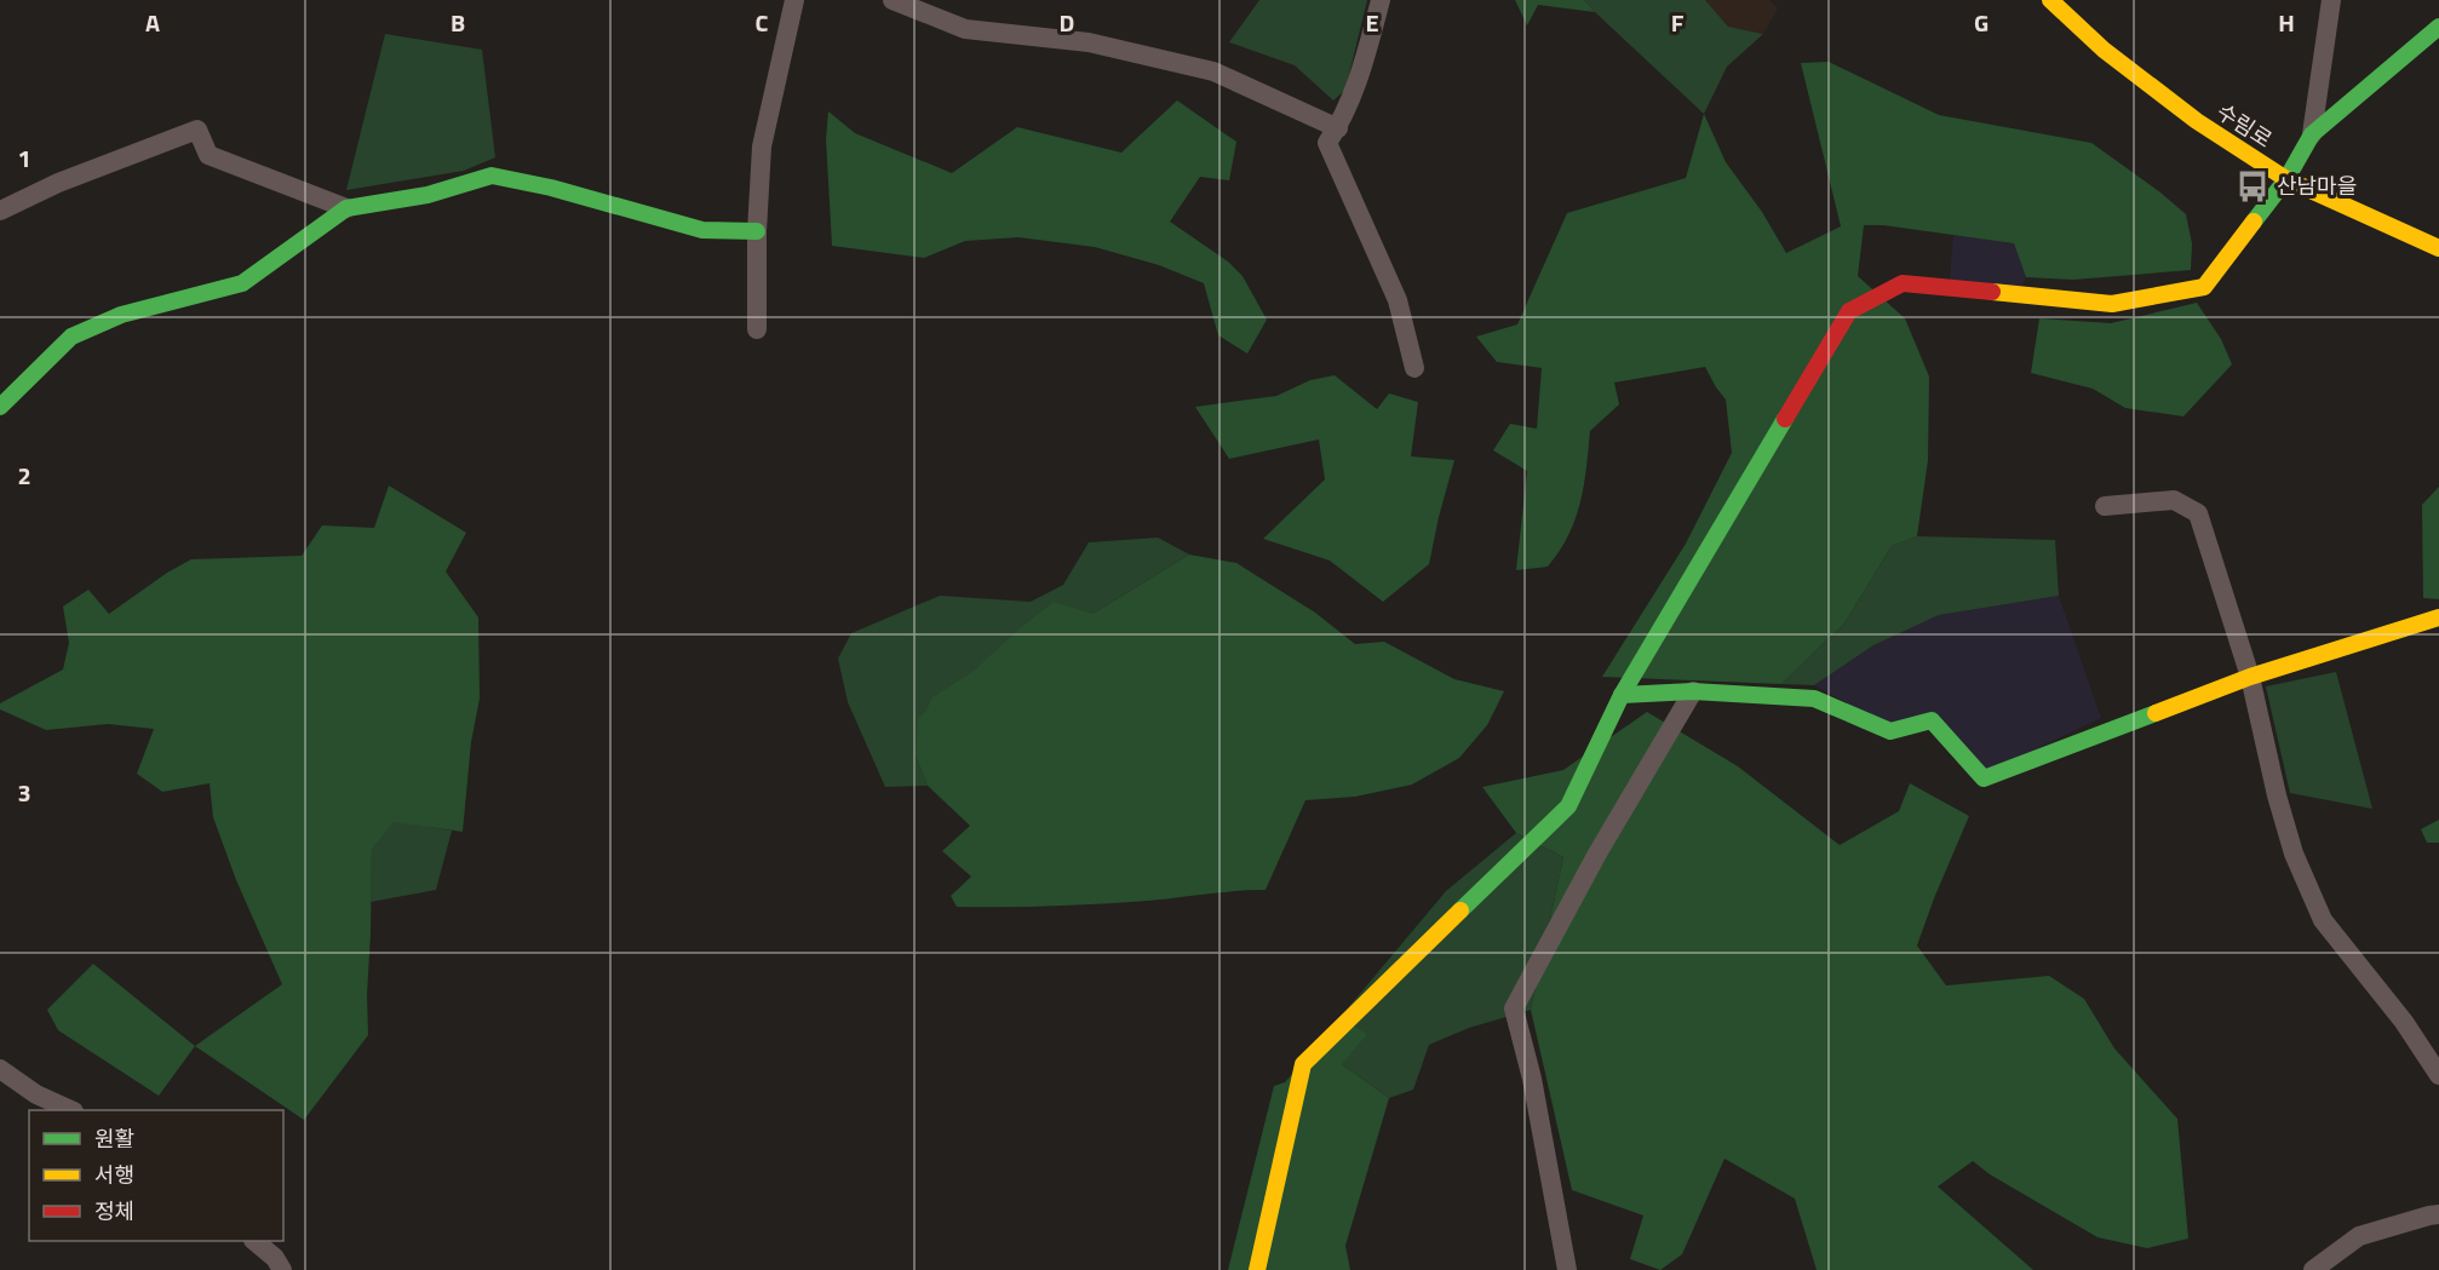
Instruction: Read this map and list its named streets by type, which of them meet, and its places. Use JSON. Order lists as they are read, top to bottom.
{
  "streets": {
    "street": ["수림로"]
  },
  "places": {
    "bus stop": ["산남마을"]
  },
  "legend": ["원활", "서행", "정체"],
  "grid": {
    "columns": [
      "A",
      "B",
      "C",
      "D",
      "E",
      "F",
      "G",
      "H"
    ],
    "rows": ["1", "2", "3"]
  }
}
